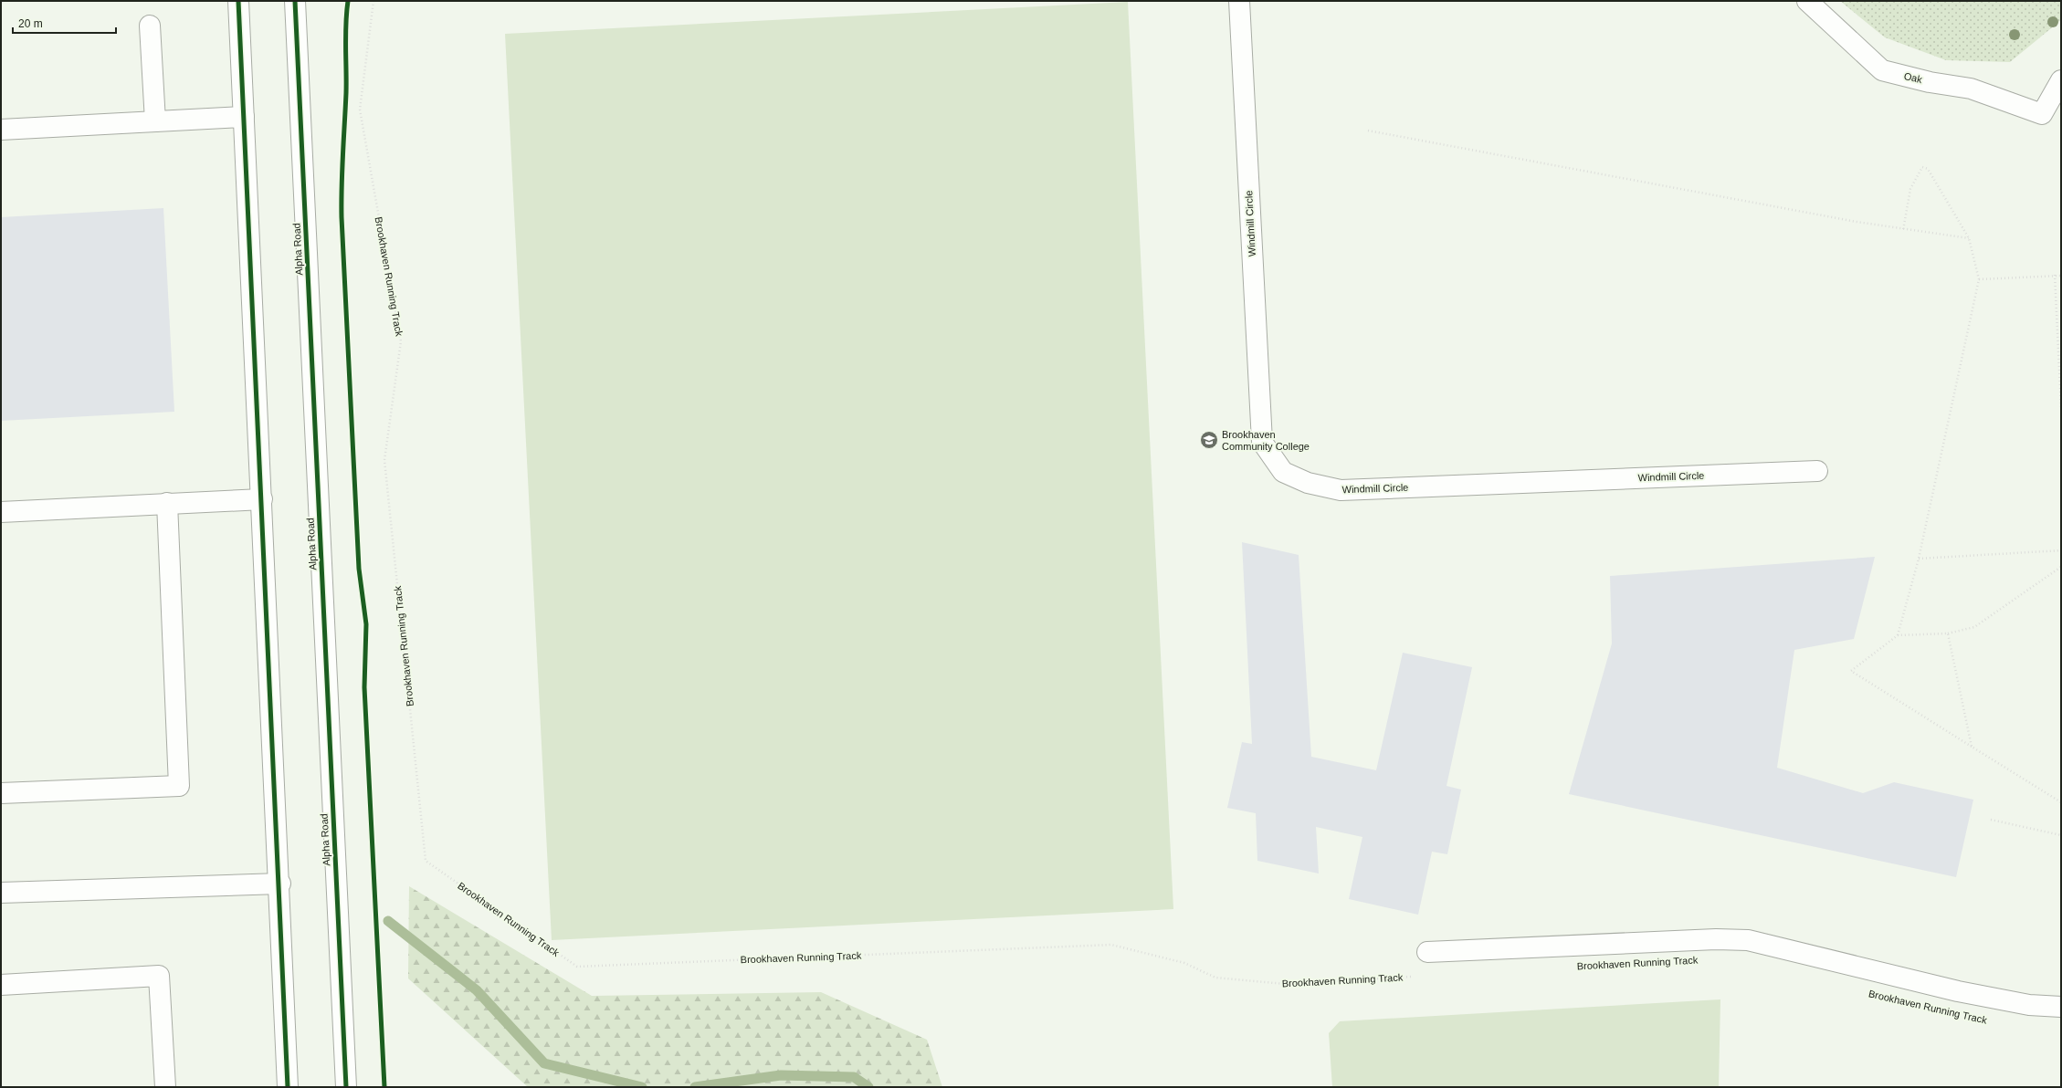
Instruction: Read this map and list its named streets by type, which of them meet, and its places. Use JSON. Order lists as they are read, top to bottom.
{
  "streets": {
    "street": ["Oak", "Windmill Circle", "Alpha Road"],
    "path": ["Brookhaven Running Track"]
  },
  "places": {
    "school or university": ["Brookhaven Community College"]
  },
  "scale_bar": "20 m"
}
